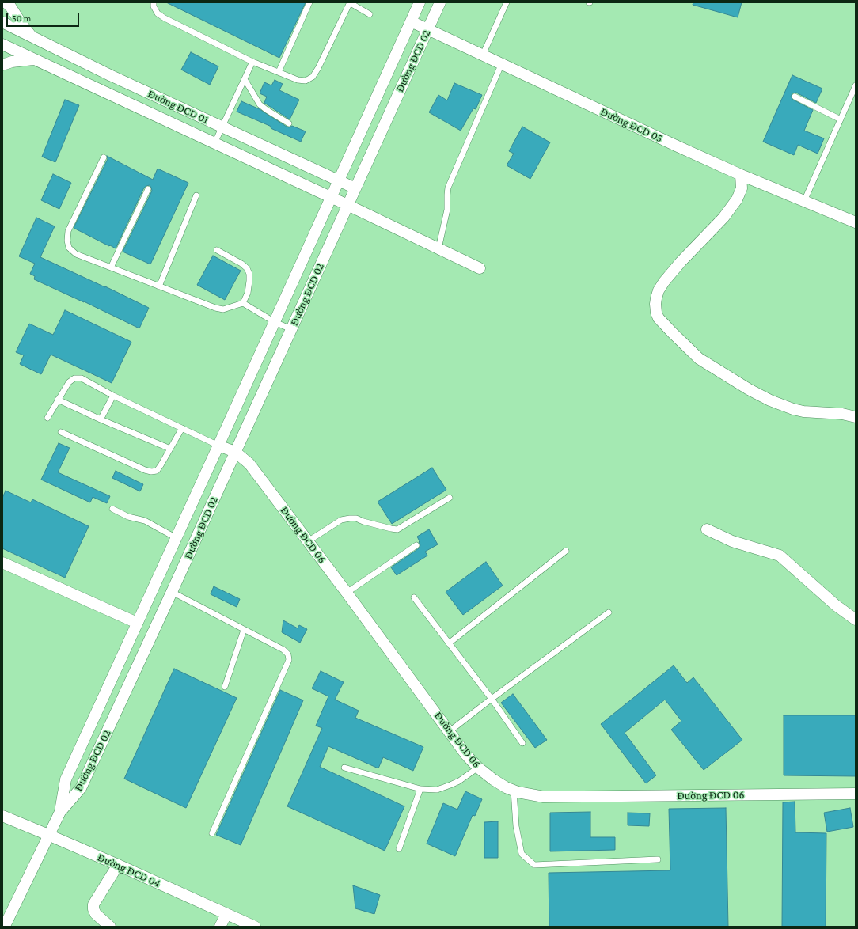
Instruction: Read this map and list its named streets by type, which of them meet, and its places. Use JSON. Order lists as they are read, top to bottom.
{
  "streets": {
    "street": [
      "Đường ĐCD 02",
      "Đường ĐCD 01",
      "Đường ĐCD 05",
      "Đường ĐCD 06",
      "Đường ĐCD 04"
    ]
  },
  "crossings": [
    ["Đường ĐCD 02", "Đường ĐCD 01"],
    ["Đường ĐCD 02", "Đường ĐCD 05"],
    ["Đường ĐCD 02", "Đường ĐCD 06"]
  ],
  "scale_bar": "50 m"
}
